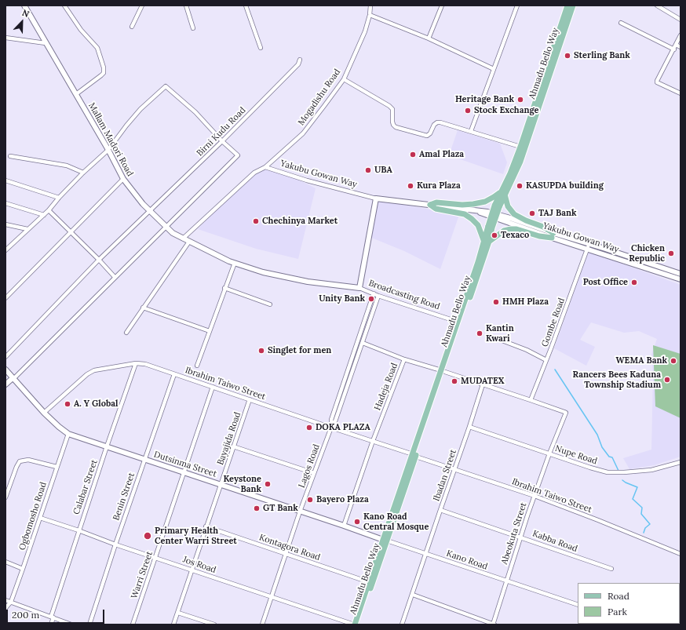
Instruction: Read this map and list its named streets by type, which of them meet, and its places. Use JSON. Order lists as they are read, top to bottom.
{
  "streets": {
    "main road": ["Ahmadu Bello Way"],
    "street": [
      "Mogadishu Road",
      "Birni Kudu Road",
      "Mallam Madori Road",
      "Yakubu Gowan Way",
      "Broadcasting Road",
      "Gombe Road",
      "Ibrahim Taiwo Street",
      "Hadeja Road",
      "Bayajida Road",
      "Nupe Road",
      "Dutsinma Street",
      "Lagos Road",
      "Ibadan Street",
      "Calabar Street",
      "Benin Street",
      "Ogbomosho Road",
      "Abeokuta Street",
      "Kabba Road",
      "Kontagora Road",
      "Kano Road",
      "Jos Road",
      "Warri Street"
    ]
  },
  "crossings": [
    ["Ahmadu Bello Way", "Broadcasting Road"],
    ["Ahmadu Bello Way", "Ibrahim Taiwo Street"],
    ["Ahmadu Bello Way", "Dutsinma Street"],
    ["Ahmadu Bello Way", "Kontagora Road"],
    ["Ahmadu Bello Way", "Kano Road"],
    ["Ahmadu Bello Way", "Jos Road"],
    ["Mogadishu Road", "Yakubu Gowan Way"],
    ["Birni Kudu Road", "Mallam Madori Road"],
    ["Mallam Madori Road", "Broadcasting Road"],
    ["Yakubu Gowan Way", "Broadcasting Road"],
    ["Yakubu Gowan Way", "Gombe Road"],
    ["Broadcasting Road", "Lagos Road"],
    ["Gombe Road", "Abeokuta Street"],
    ["Ibrahim Taiwo Street", "Hadeja Road"],
    ["Ibrahim Taiwo Street", "Bayajida Road"],
    ["Ibrahim Taiwo Street", "Dutsinma Street"],
    ["Ibrahim Taiwo Street", "Lagos Road"],
    ["Ibrahim Taiwo Street", "Ibadan Street"],
    ["Ibrahim Taiwo Street", "Calabar Street"],
    ["Ibrahim Taiwo Street", "Benin Street"],
    ["Ibrahim Taiwo Street", "Abeokuta Street"],
    ["Ibrahim Taiwo Street", "Warri Street"],
    ["Hadeja Road", "Dutsinma Street"],
    ["Bayajida Road", "Dutsinma Street"],
    ["Bayajida Road", "Kontagora Road"],
    ["Bayajida Road", "Jos Road"],
    ["Nupe Road", "Ibadan Street"],
    ["Nupe Road", "Abeokuta Street"],
    ["Dutsinma Street", "Lagos Road"],
    ["Dutsinma Street", "Calabar Street"],
    ["Dutsinma Street", "Benin Street"],
    ["Dutsinma Street", "Ogbomosho Road"],
    ["Dutsinma Street", "Kano Road"],
    ["Dutsinma Street", "Warri Street"],
    ["Lagos Road", "Kontagora Road"],
    ["Lagos Road", "Jos Road"],
    ["Ibadan Street", "Kabba Road"],
    ["Ibadan Street", "Kano Road"],
    ["Calabar Street", "Jos Road"],
    ["Benin Street", "Jos Road"],
    ["Ogbomosho Road", "Jos Road"],
    ["Abeokuta Street", "Kabba Road"],
    ["Abeokuta Street", "Kano Road"],
    ["Jos Road", "Warri Street"]
  ],
  "places": [
    "Sterling Bank",
    "Heritage Bank",
    "Stock Exchange",
    "Amal Plaza",
    "UBA",
    "Kura Plaza",
    "KASUPDA building",
    "TAJ Bank",
    "Chechinya Market",
    "Texaco",
    "Chicken Republic",
    "Post Office",
    "Unity Bank",
    "HMH Plaza",
    "Kantin Kwari",
    "Singlet for men",
    "WEMA Bank",
    "Rancers Bees Kaduna Township Stadium",
    "MUDATEX",
    "A. Y Global",
    "DOKA PLAZA",
    "Keystone Bank",
    "Bayero Plaza",
    "GT Bank",
    "Kano Road Central Mosque",
    "Primary Health Center Warri Street"
  ],
  "legend": ["Road", "Park"],
  "scale_bar": "200 m",
  "north": "top right"
}
